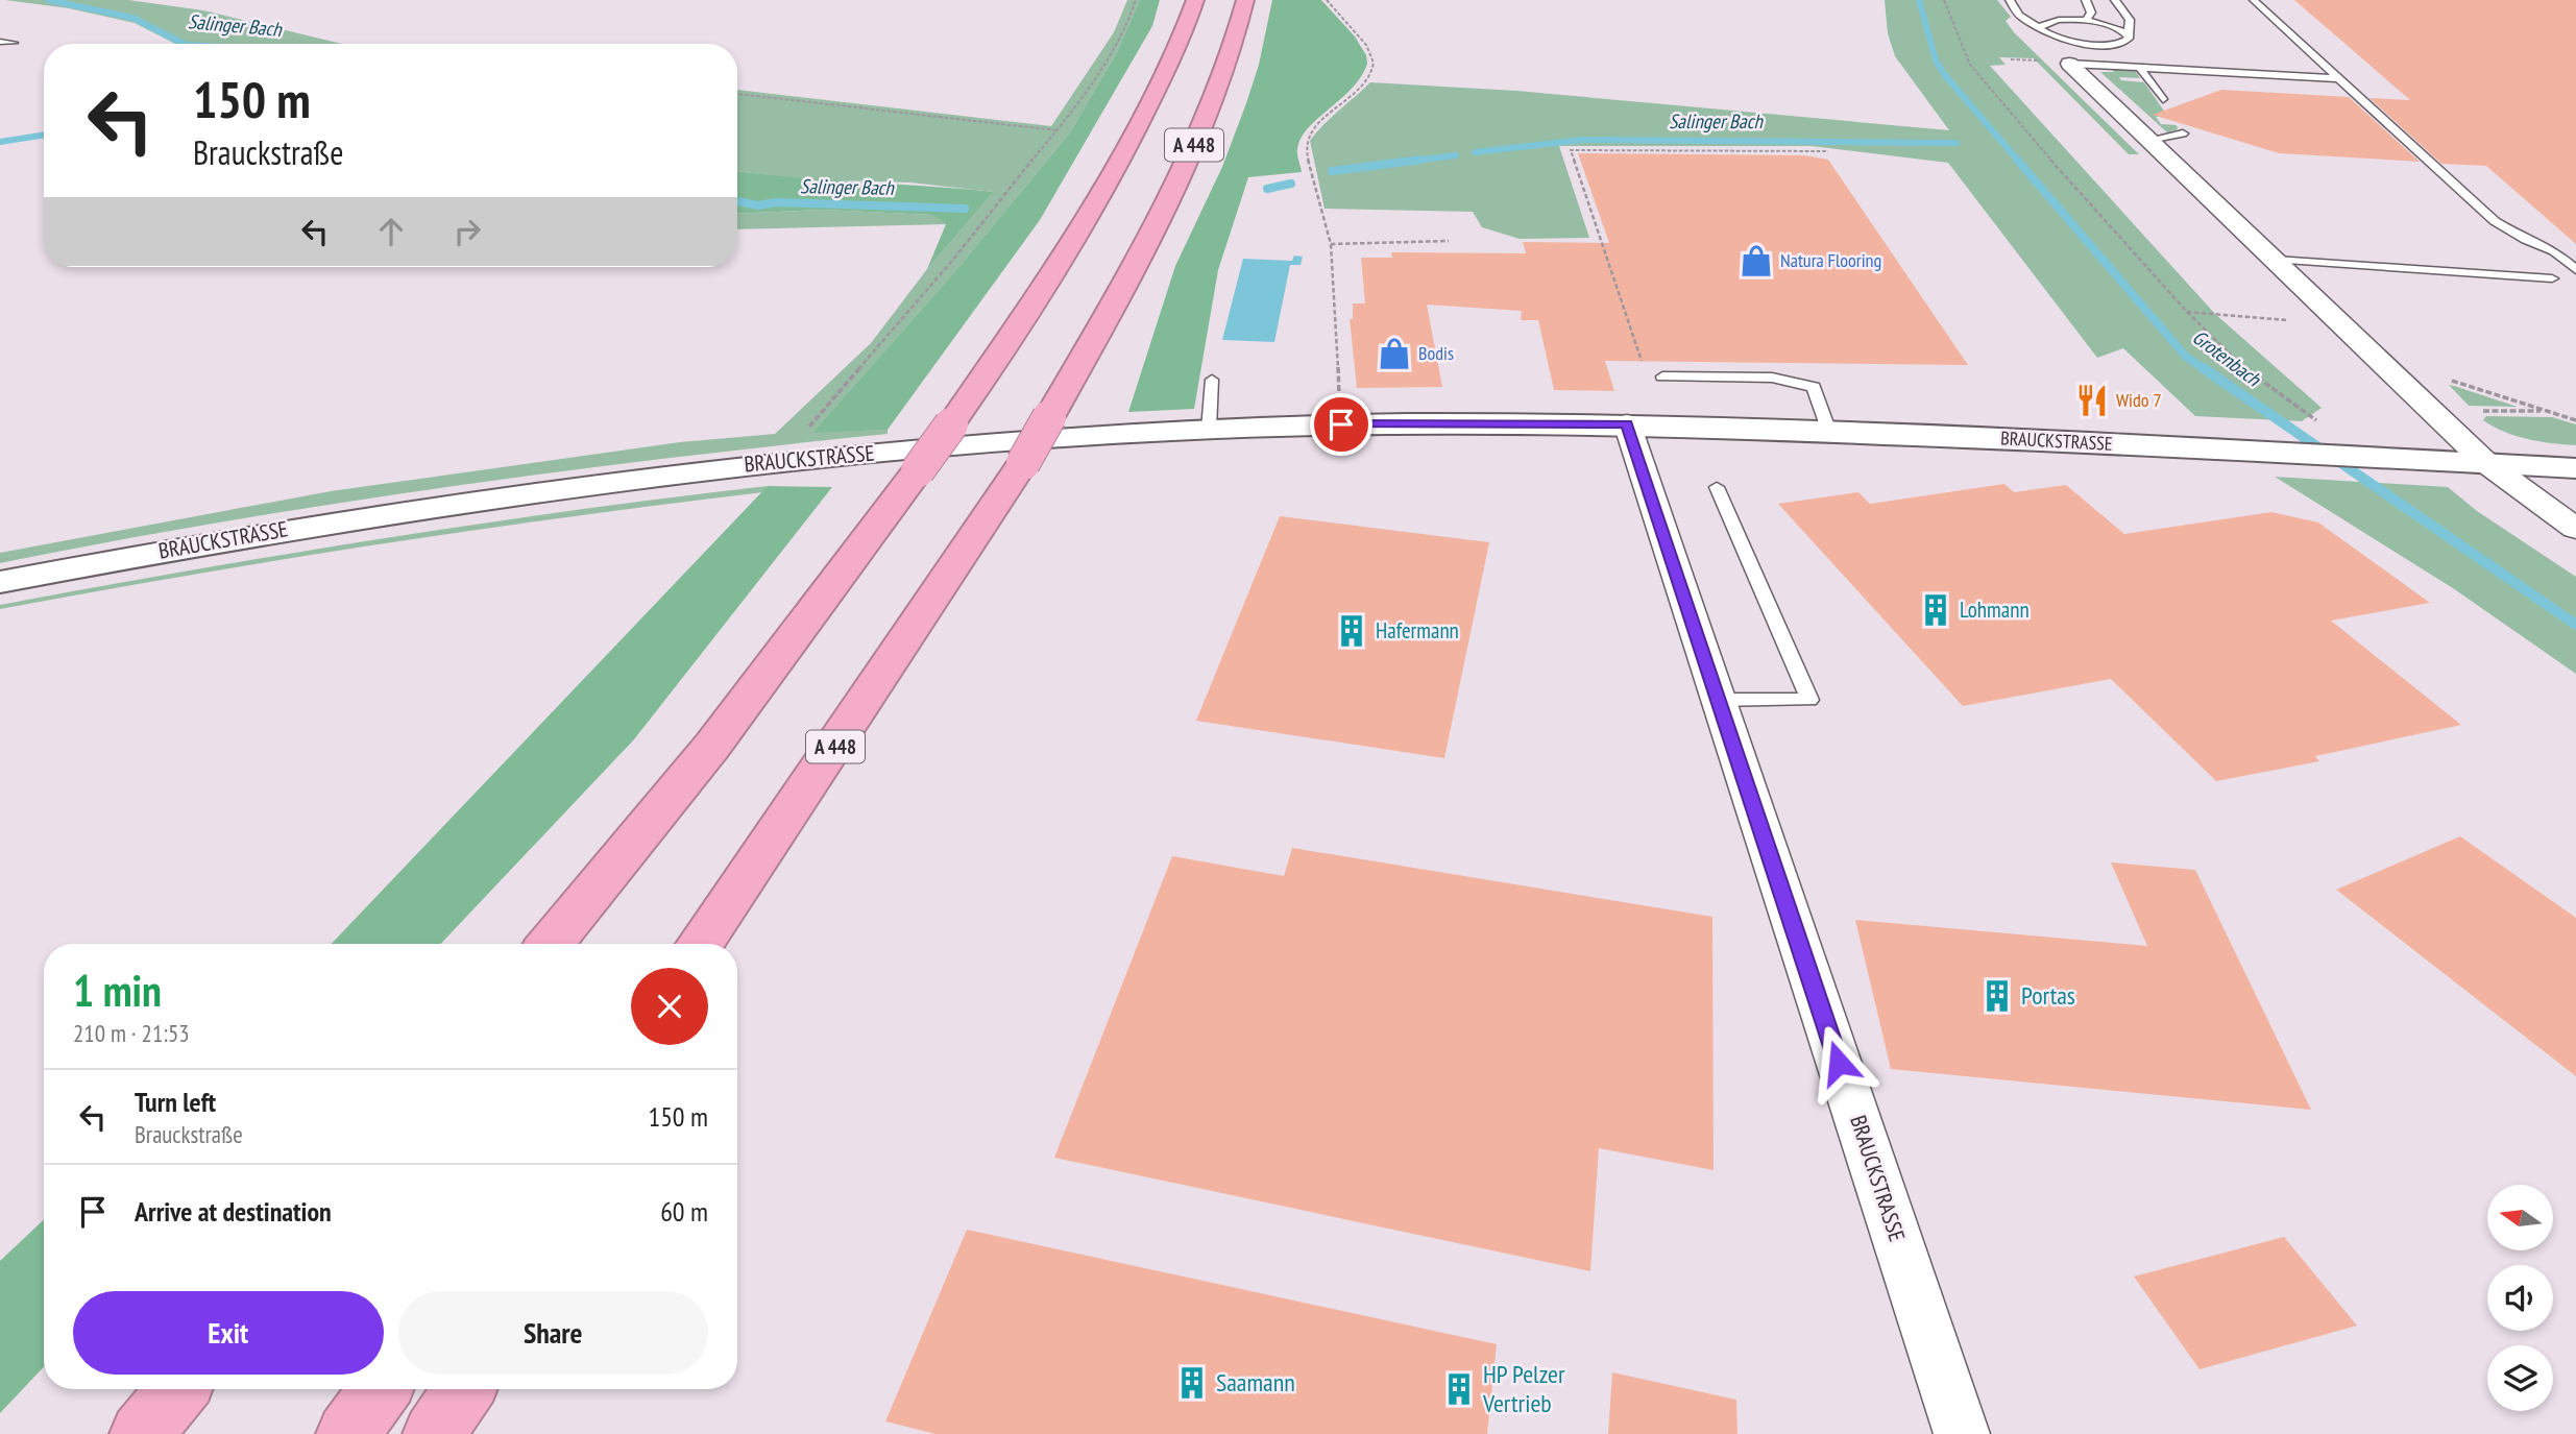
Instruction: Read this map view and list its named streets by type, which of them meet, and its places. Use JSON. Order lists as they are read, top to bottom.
{
  "streets": {
    "highway": ["A 448"],
    "street": ["BRAUCKSTRASSE"]
  },
  "water": ["Salinger Bach", "Grotenbach"],
  "places": {
    "shop": ["Natura Flooring", "Bodis"],
    "restaurant": ["Wido 7"],
    "building": [
      "Lohmann",
      "Hafermann",
      "Portas",
      "Saamann",
      "HP Pelzer Vertrieb"
    ]
  },
  "north": "left",
  "page": {
    "turn": ["150 m", "Brauckstraße"],
    "heading": ["1 min", "210 m · 21:53"],
    "list": [
      {
        "name": "Turn left",
        "note": "Brauckstraße",
        "value": "150 m"
      },
      {
        "name": "Arrive at destination",
        "value": "60 m"
      }
    ],
    "buttons": ["Exit", "Share"]
  }
}
